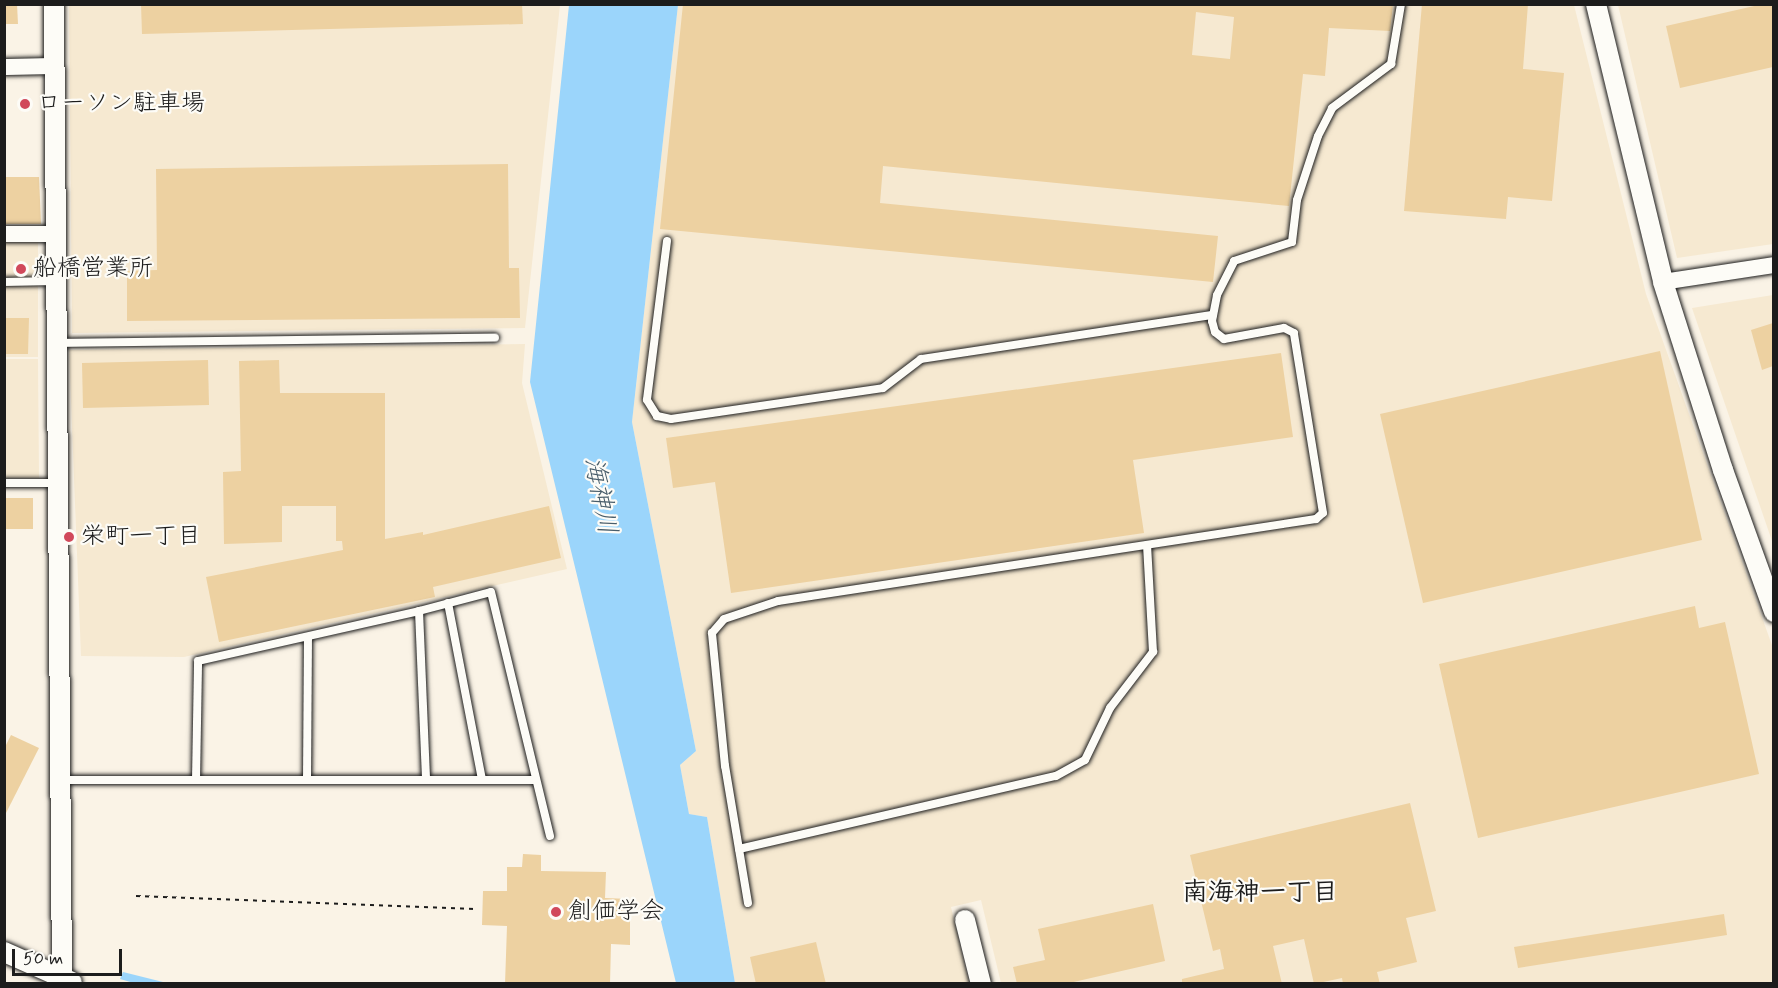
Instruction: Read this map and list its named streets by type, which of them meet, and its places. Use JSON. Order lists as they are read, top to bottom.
{
  "districts": ["南海神一丁目"],
  "water": ["海神川"],
  "places": [
    "ローソン駐車場",
    "船橋営業所",
    "栄町一丁目",
    "創価学会"
  ],
  "scale_bar": "50 m"
}
